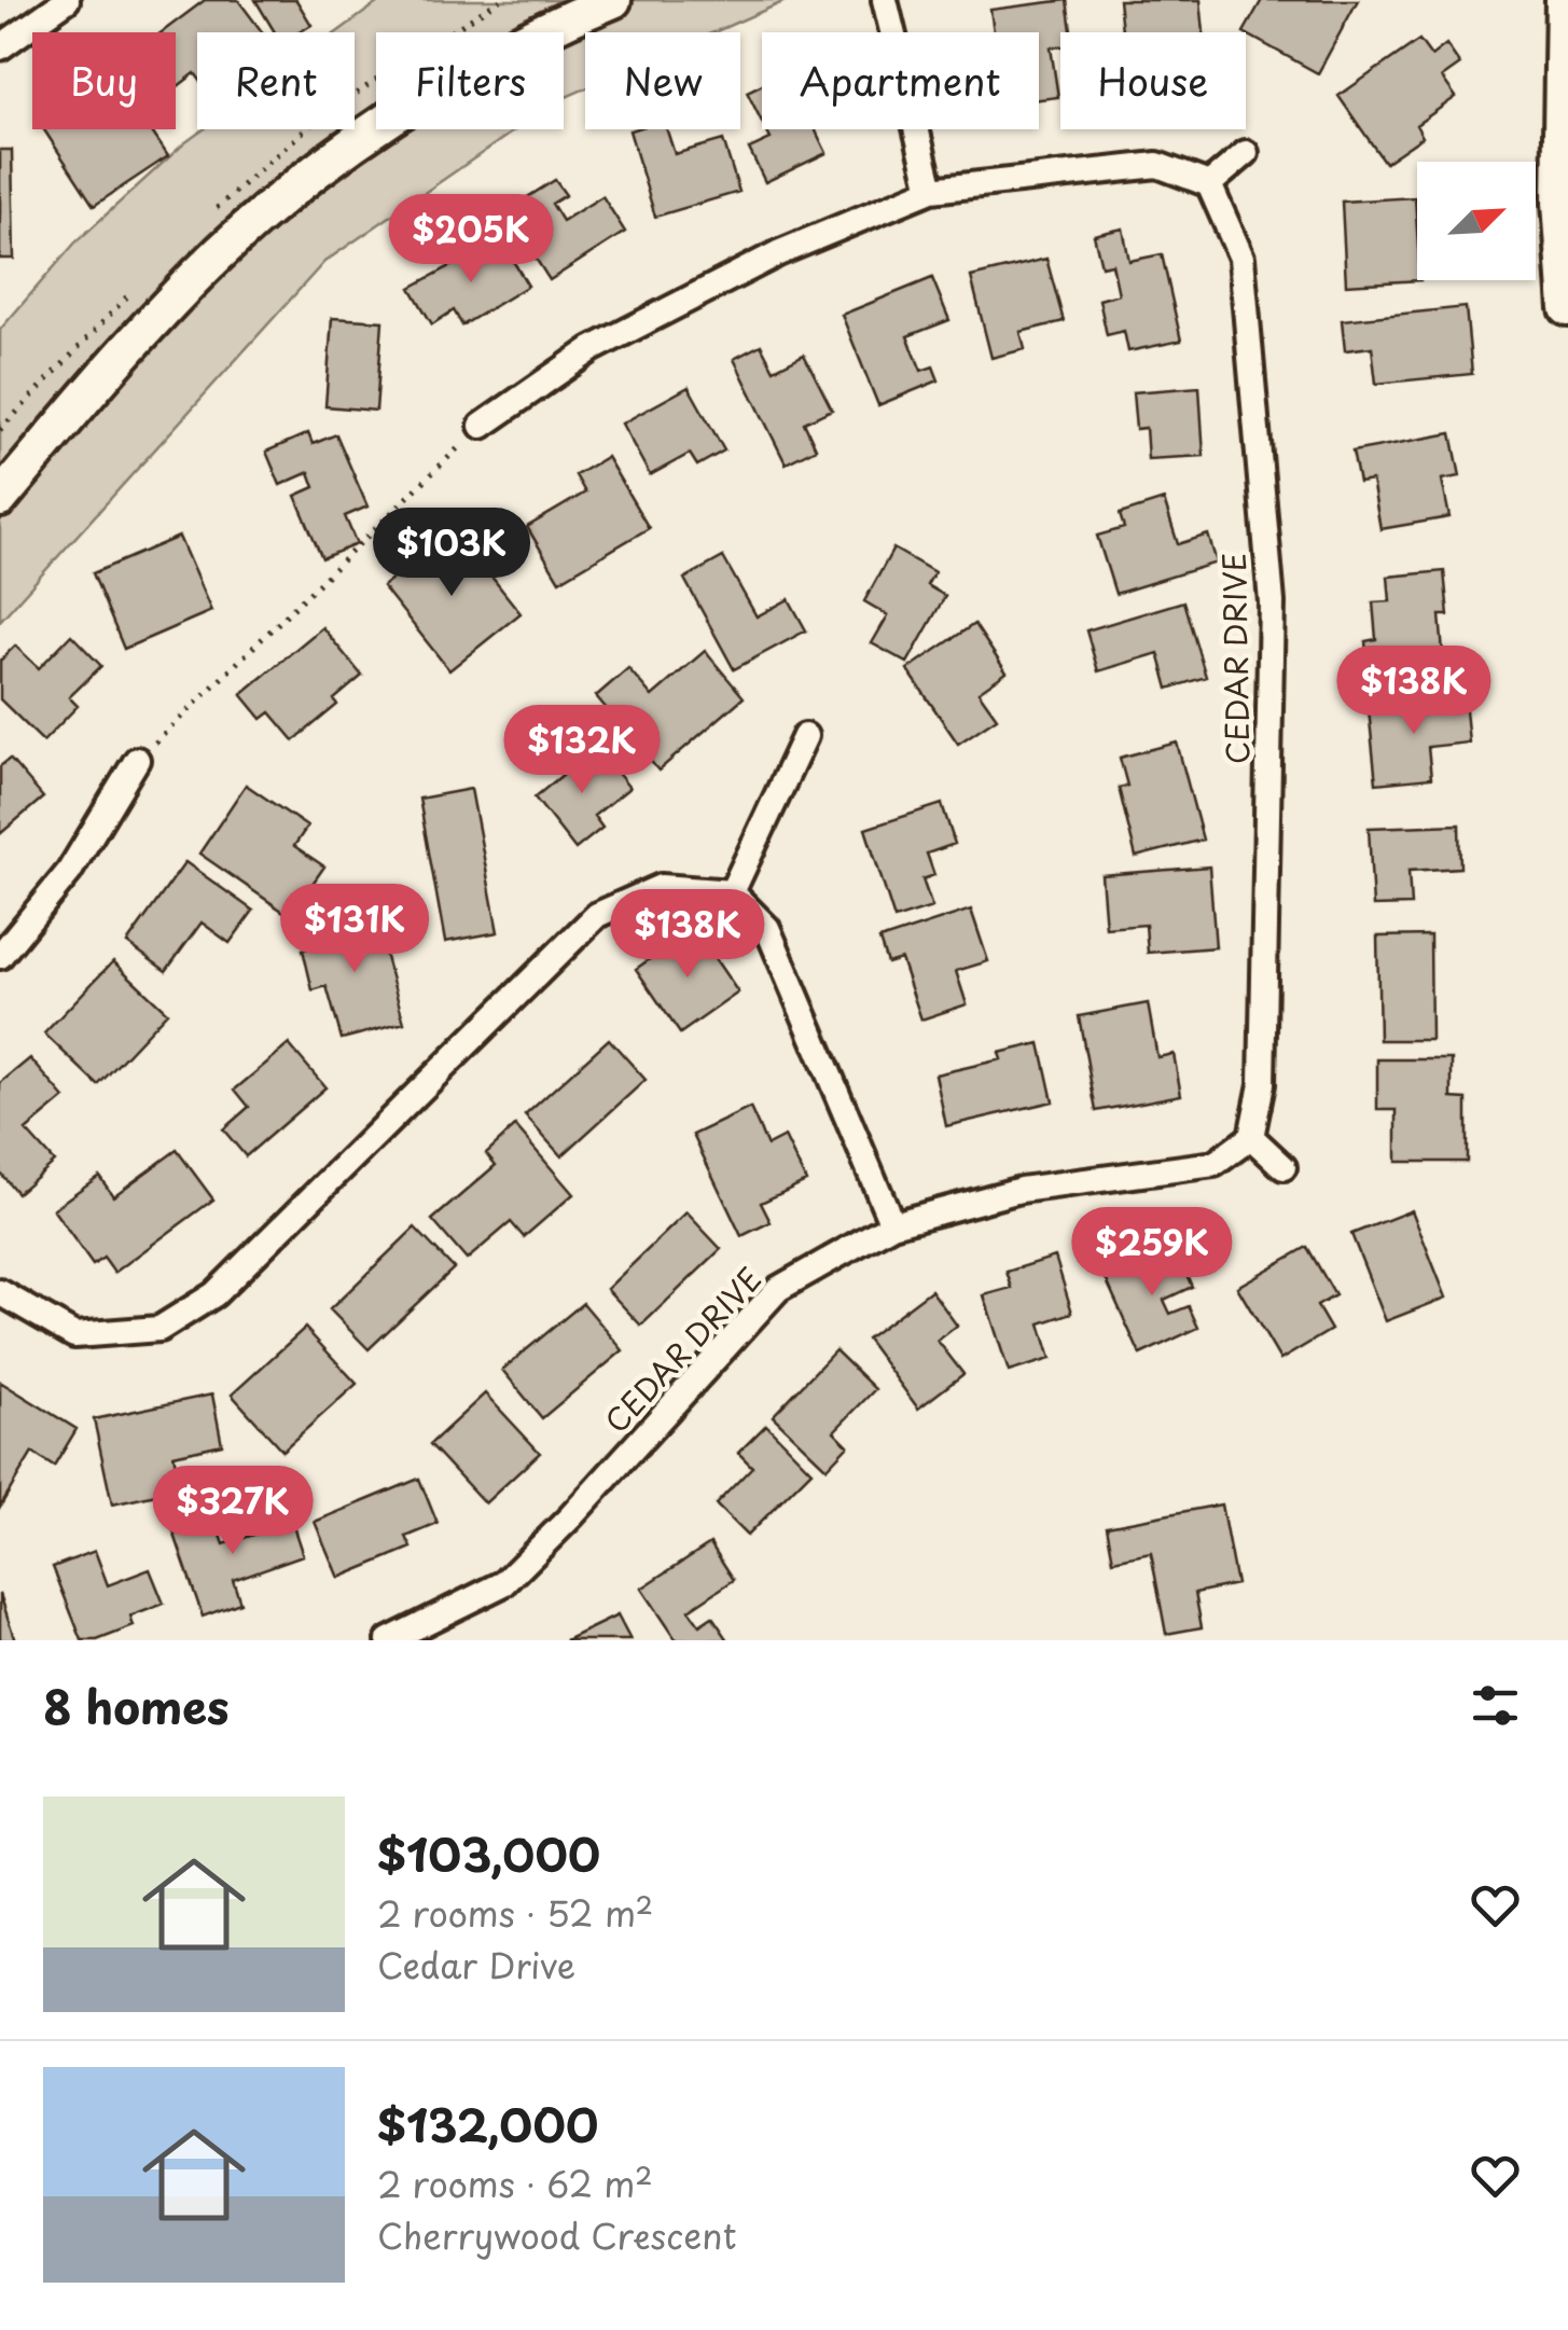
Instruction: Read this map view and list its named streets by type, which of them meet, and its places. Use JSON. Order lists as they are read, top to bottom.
{
  "streets": {
    "street": ["CEDAR DRIVE"]
  },
  "north": "top right",
  "page": {
    "chip": [
      "Buy",
      "Rent",
      "Filters",
      "New",
      "Apartment",
      "House"
    ],
    "price": [
      "$205K",
      "$103K",
      "$138K",
      "$132K",
      "$131K",
      "$138K",
      "$259K",
      "$327K"
    ],
    "heading": "8 homes",
    "list": [
      {
        "name": "$103,000",
        "note": "2 rooms · 52 m² · Cedar Drive"
      },
      {
        "name": "$132,000",
        "note": "2 rooms · 62 m² · Cherrywood Crescent"
      }
    ]
  }
}
